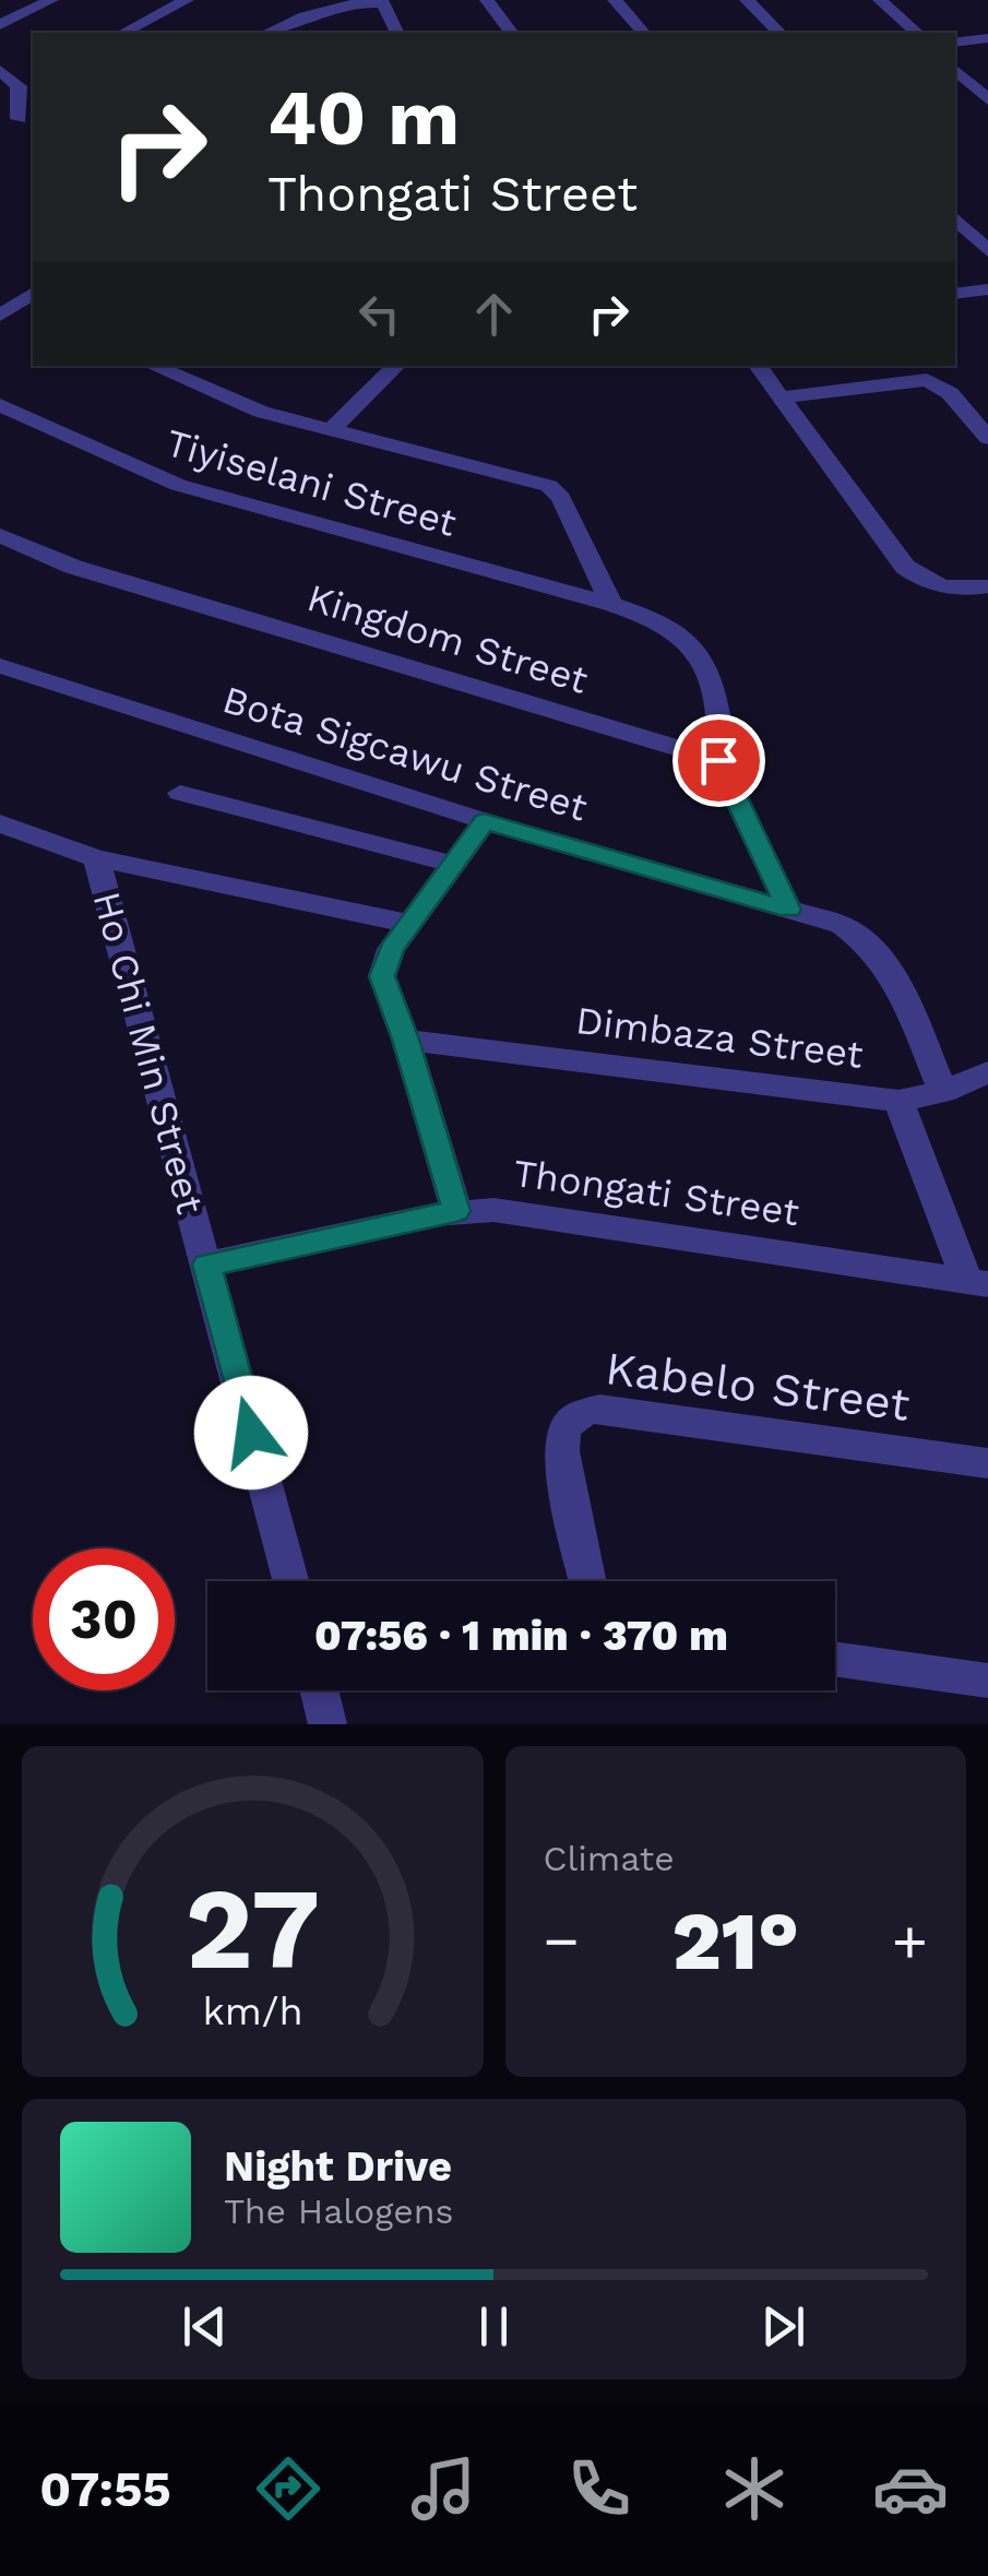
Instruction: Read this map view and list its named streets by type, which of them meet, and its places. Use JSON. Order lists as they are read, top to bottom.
{
  "streets": {
    "street": [
      "Tiyiselani Street",
      "Kingdom Street",
      "Bota Sigcawu Street",
      "Dimbaza Street",
      "Ho Chi Min Street",
      "Thongati Street",
      "Kabelo Street"
    ]
  },
  "crossings": [
    ["Tiyiselani Street", "Kingdom Street"],
    ["Dimbaza Street", "Thongati Street"],
    ["Ho Chi Min Street", "Thongati Street"]
  ],
  "page": {
    "turn": ["40 m", "Thongati Street"],
    "limit": "30",
    "trip": "07:56 · 1 min · 370 m",
    "tile": "Climate",
    "heat": ["−", "21°", "+"],
    "song": ["Night Drive", "The Halogens"],
    "tabs": "07:55",
    "gauge": ["27", "km/h"]
  }
}
